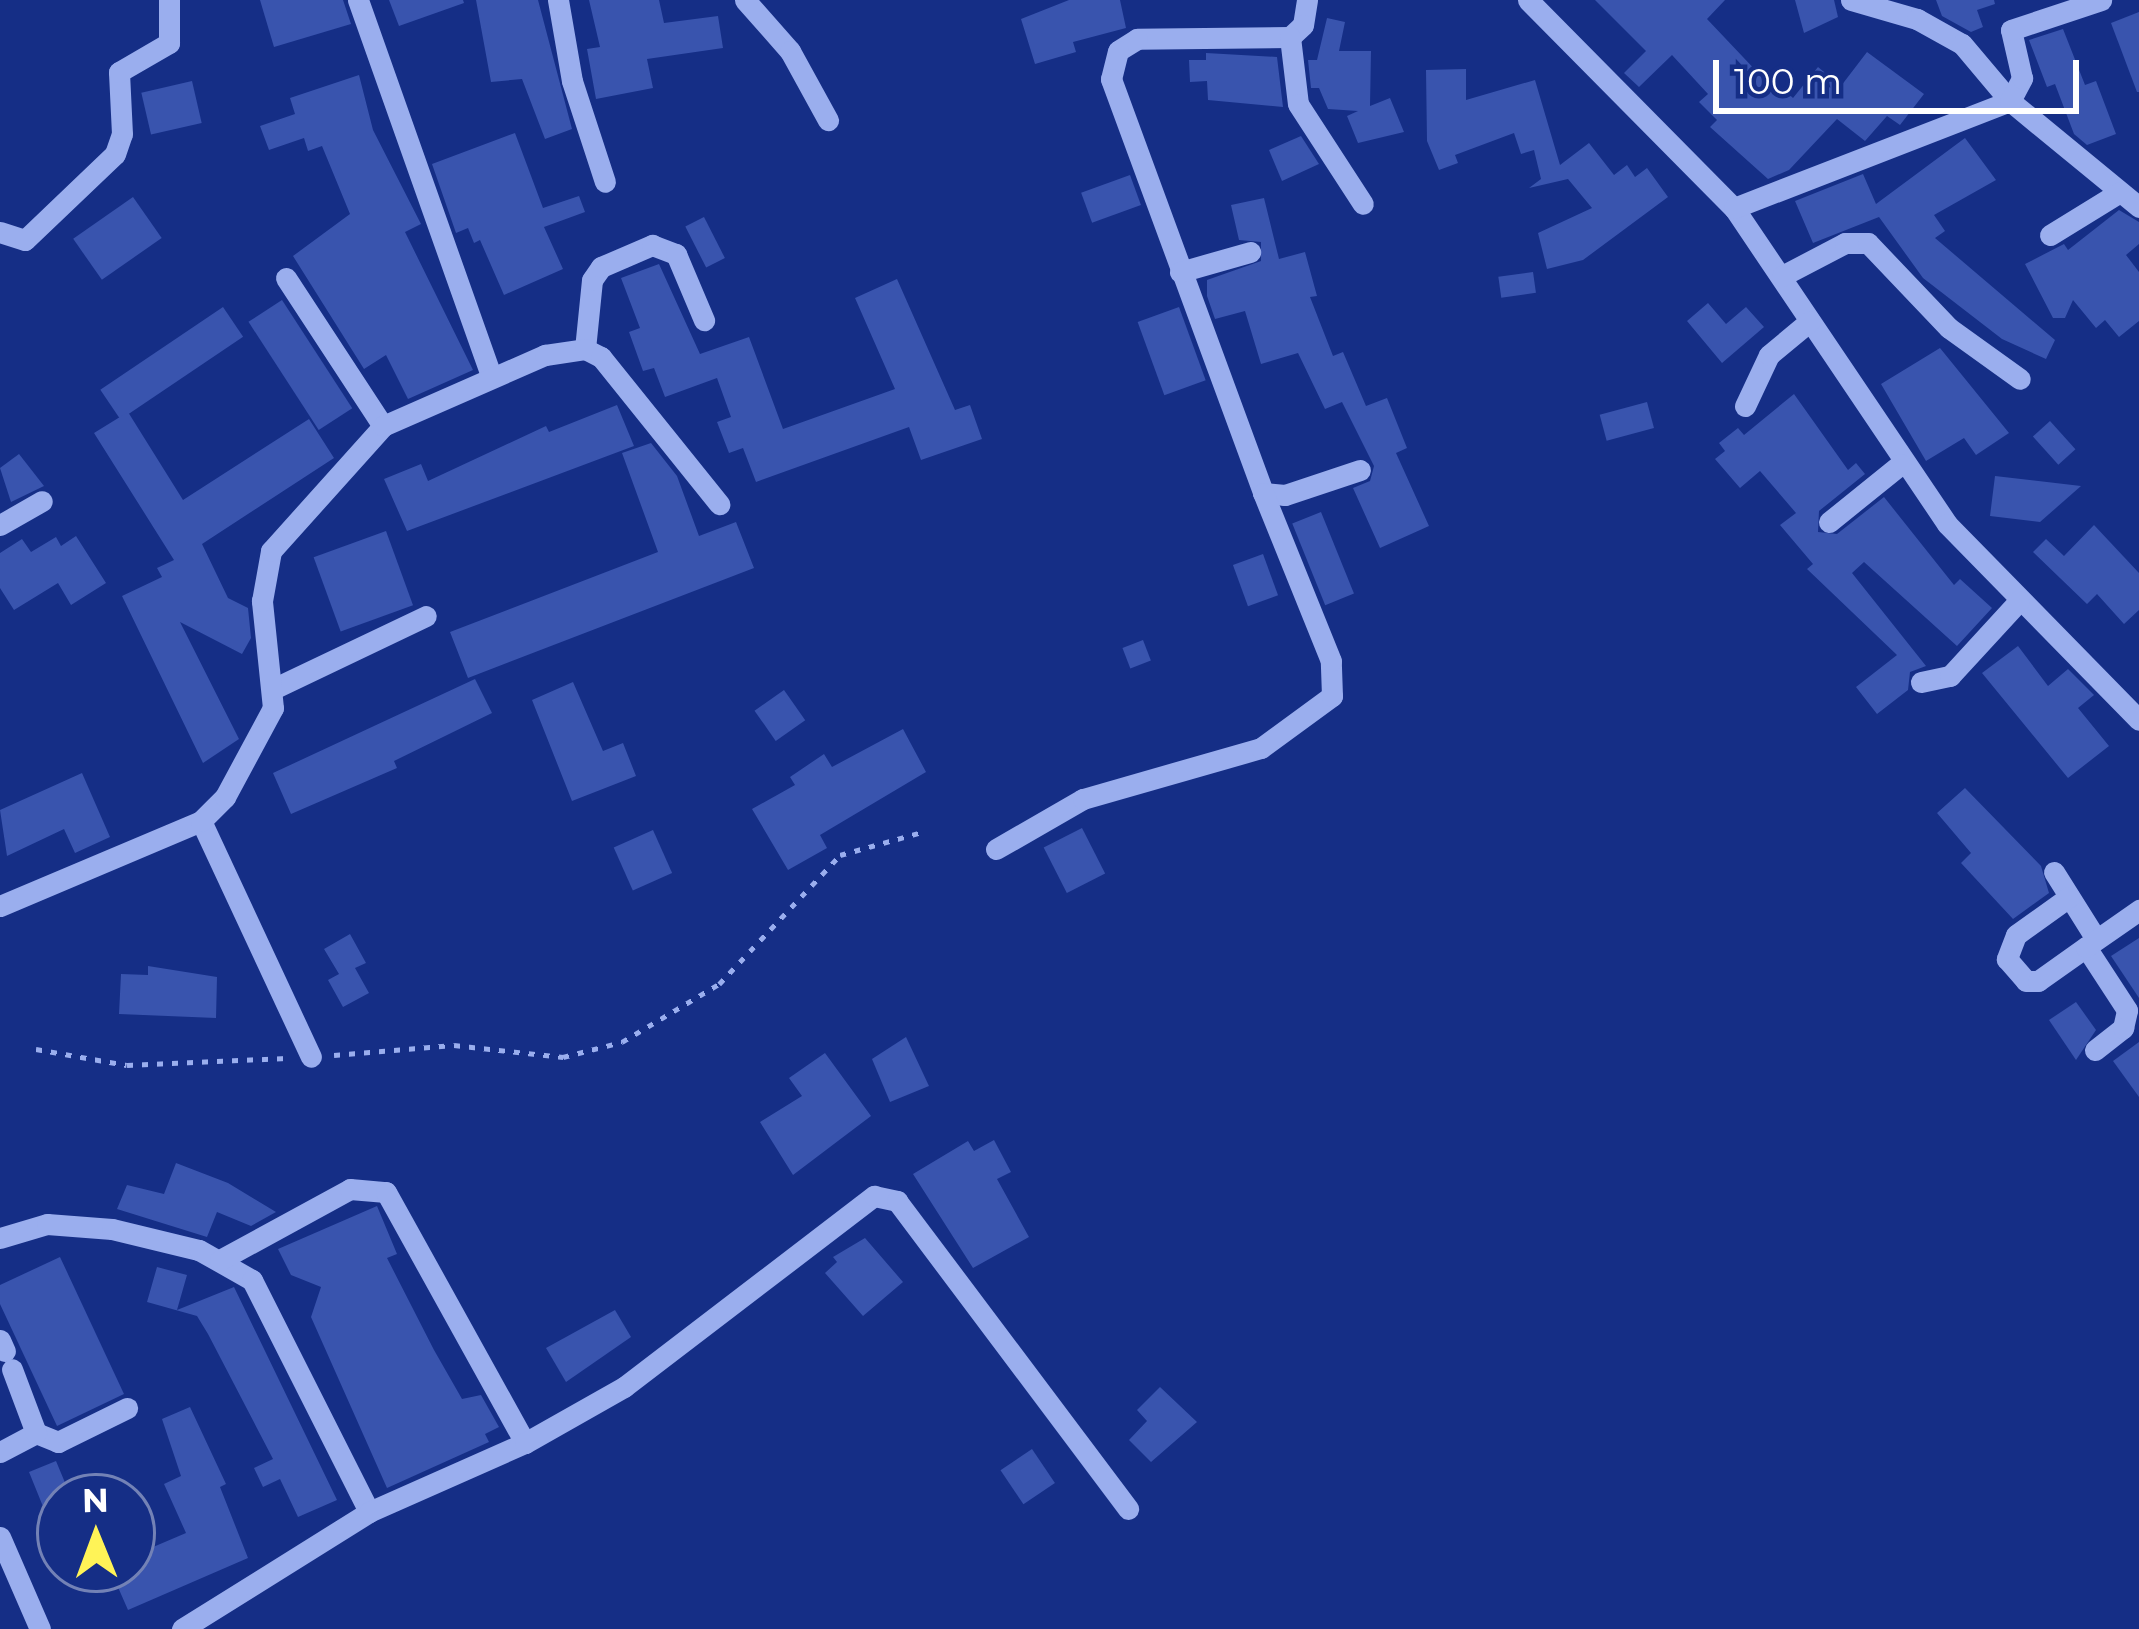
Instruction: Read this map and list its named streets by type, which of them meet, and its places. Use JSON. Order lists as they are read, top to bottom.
{
  "scale_bar": "100 m",
  "north": "top"
}
